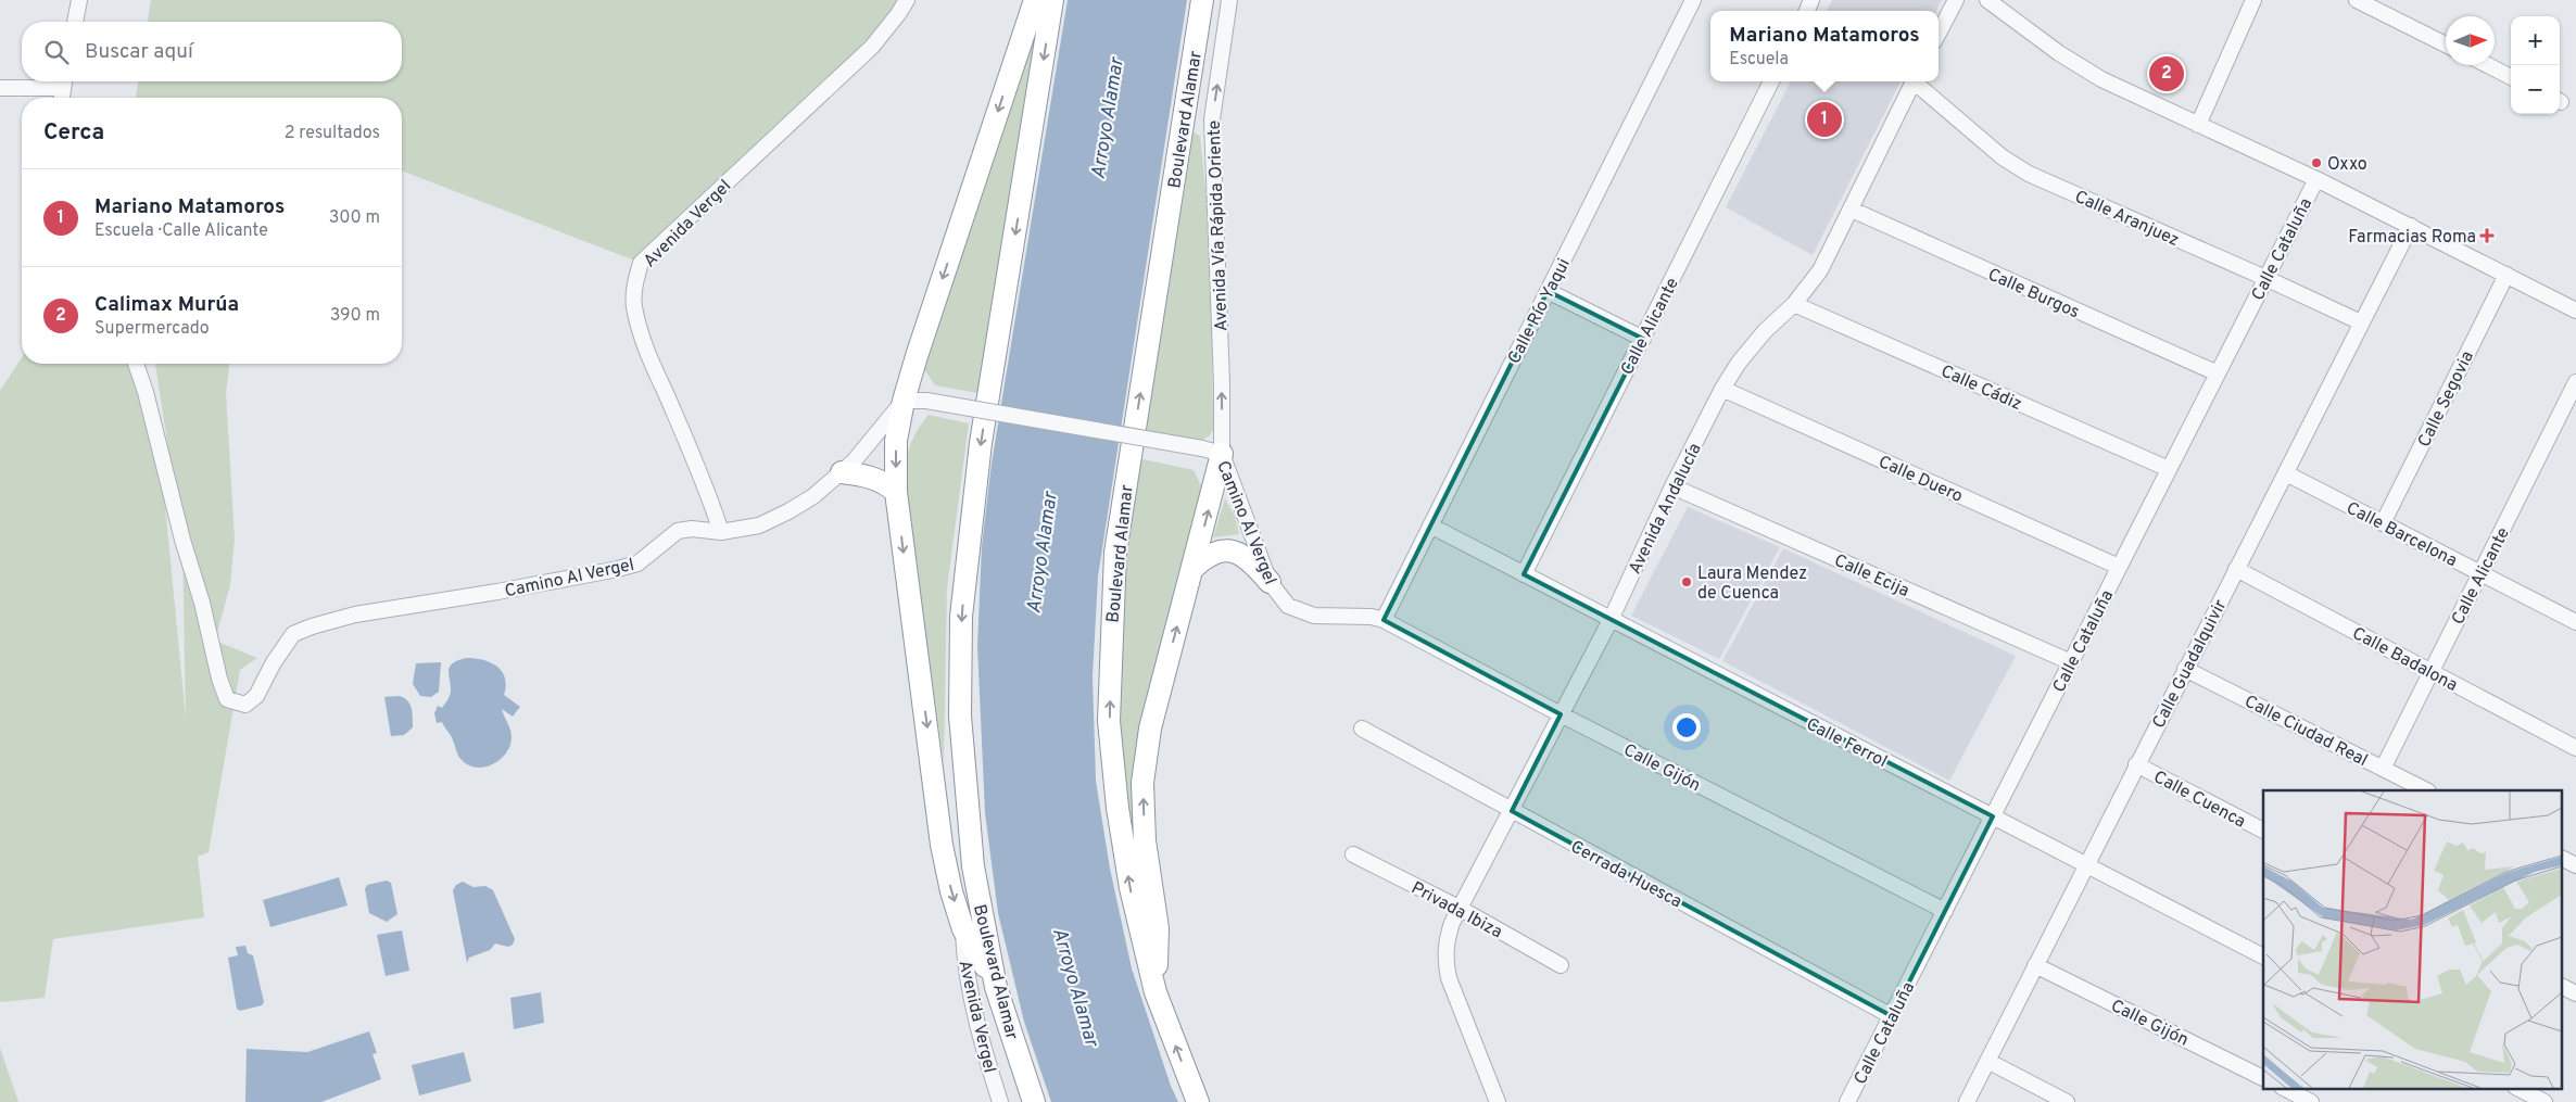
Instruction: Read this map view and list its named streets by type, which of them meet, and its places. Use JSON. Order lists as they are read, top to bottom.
{
  "streets": {
    "highway": ["Boulevard Alamar"],
    "street": [
      "Calle Aranjuez",
      "Avenida Vergel",
      "Avenida Vía Rápida Oriente",
      "Calle Cataluña",
      "Calle Burgos",
      "Calle Río Yaqui",
      "Calle Alicante",
      "Calle Cádiz",
      "Calle Segovia",
      "Calle Duero",
      "Avenida Andalucía",
      "Camino Al Vergel",
      "Calle Barcelona",
      "Calle Ecija",
      "Calle Badalona",
      "Calle Guadalquivir",
      "Calle Ciudad Real",
      "Calle Ferrol",
      "Calle Gijón",
      "Calle Cuenca",
      "Cerrada Huesca",
      "Privada Ibiza"
    ]
  },
  "crossings": [
    ["Calle Aranjuez", "Calle Cataluña"],
    ["Calle Aranjuez", "Calle Guadalquivir"],
    ["Avenida Vergel", "Camino Al Vergel"],
    ["Avenida Vía Rápida Oriente", "Camino Al Vergel"],
    ["Calle Cataluña", "Calle Burgos"],
    ["Calle Cataluña", "Calle Cádiz"],
    ["Calle Cataluña", "Calle Duero"],
    ["Calle Cataluña", "Calle Ecija"],
    ["Calle Cataluña", "Calle Ferrol"],
    ["Calle Cataluña", "Calle Gijón"],
    ["Calle Cataluña", "Cerrada Huesca"],
    ["Calle Burgos", "Avenida Andalucía"],
    ["Calle Río Yaqui", "Camino Al Vergel"],
    ["Calle Río Yaqui", "Calle Ferrol"],
    ["Calle Río Yaqui", "Calle Gijón"],
    ["Calle Alicante", "Calle Barcelona"],
    ["Calle Alicante", "Calle Badalona"],
    ["Calle Alicante", "Calle Ciudad Real"],
    ["Calle Alicante", "Calle Ferrol"],
    ["Calle Cádiz", "Avenida Andalucía"],
    ["Calle Segovia", "Calle Barcelona"],
    ["Calle Duero", "Avenida Andalucía"],
    ["Avenida Andalucía", "Calle Ecija"],
    ["Avenida Andalucía", "Calle Ferrol"],
    ["Avenida Andalucía", "Calle Gijón"],
    ["Avenida Andalucía", "Cerrada Huesca"],
    ["Avenida Andalucía", "Privada Ibiza"],
    ["Camino Al Vergel", "Calle Gijón"],
    ["Calle Barcelona", "Calle Guadalquivir"],
    ["Calle Badalona", "Calle Guadalquivir"],
    ["Calle Guadalquivir", "Calle Ciudad Real"],
    ["Calle Guadalquivir", "Calle Ferrol"],
    ["Calle Guadalquivir", "Calle Gijón"],
    ["Calle Guadalquivir", "Calle Cuenca"]
  ],
  "one_way": ["Avenida Vía Rápida Oriente"],
  "water": ["Arroyo Alamar"],
  "places": {
    "other": ["Oxxo", "Laura Mendez de Cuenca"],
    "health": ["Farmacias Roma"]
  },
  "north": "right",
  "page": {
    "popup": ["Mariano Matamoros", "Escuela"],
    "map_buttons": ["+", "−"],
    "search": "Buscar aquí",
    "pins": ["2", "1"],
    "heading": ["Cerca", "2 resultados"],
    "list": [
      {
        "mark": "1",
        "name": "Mariano Matamoros",
        "note": "Escuela · Calle Alicante",
        "value": "300 m"
      },
      {
        "mark": "2",
        "name": "Calimax Murúa",
        "note": "Supermercado",
        "value": "390 m"
      }
    ]
  }
}
